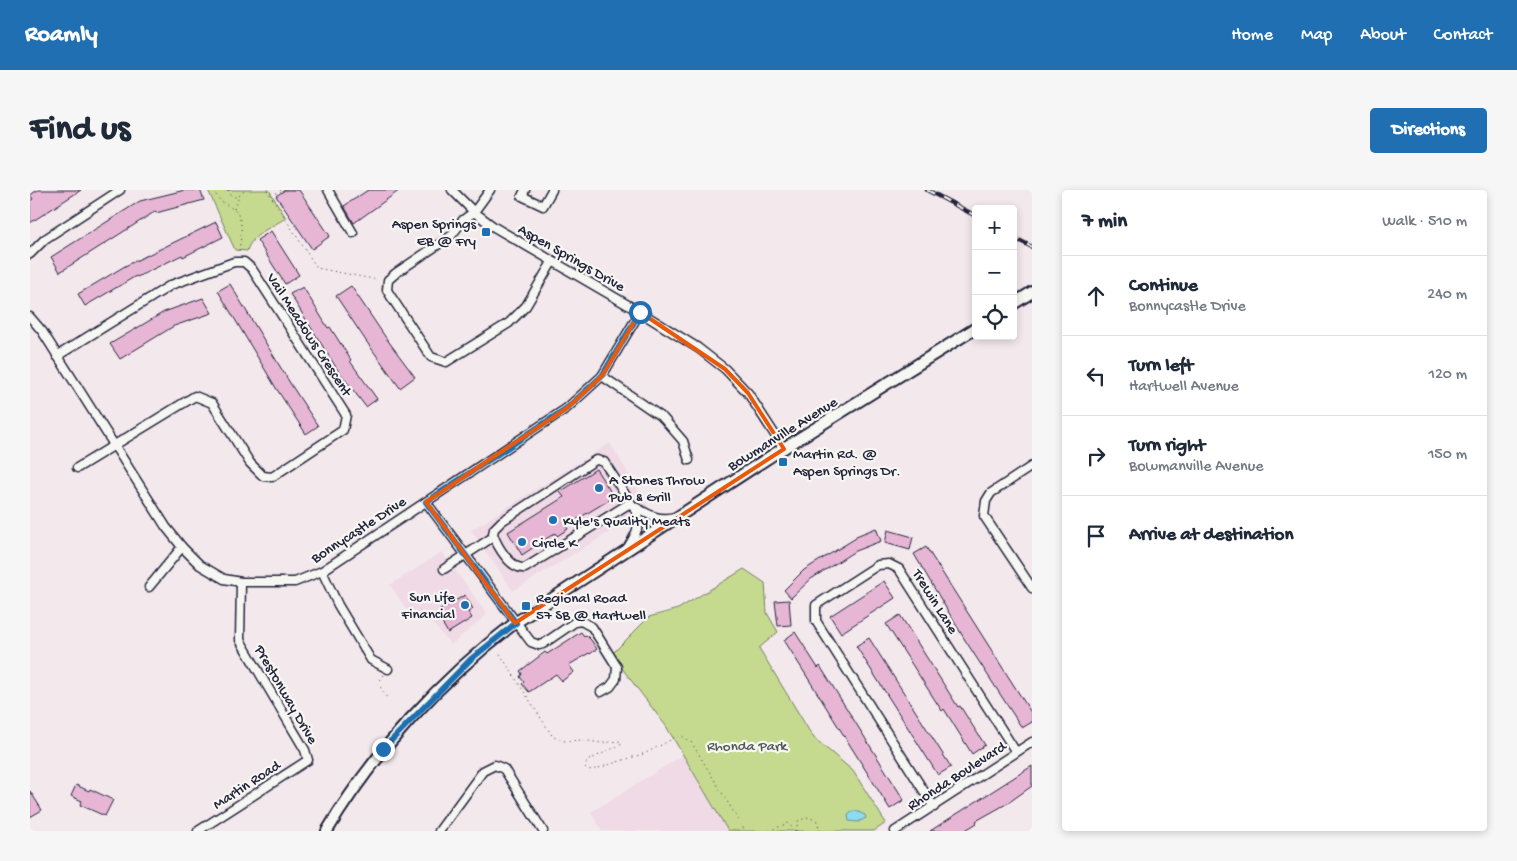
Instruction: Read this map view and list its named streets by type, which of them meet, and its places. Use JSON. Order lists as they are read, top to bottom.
{
  "streets": {
    "main road": ["Bowmanville Avenue"],
    "street": [
      "Aspen Springs Drive",
      "Vail Meadows Crescent",
      "Bonnycastle Drive",
      "Trewin Lane",
      "Prestonway Drive",
      "Rhonda Boulevard",
      "Martin Road"
    ]
  },
  "crossings": [
    ["Aspen Springs Drive", "Bowmanville Avenue"],
    ["Aspen Springs Drive", "Bonnycastle Drive"],
    ["Vail Meadows Crescent", "Bonnycastle Drive"],
    ["Bonnycastle Drive", "Prestonway Drive"],
    ["Trewin Lane", "Rhonda Boulevard"],
    ["Prestonway Drive", "Martin Road"]
  ],
  "parks": ["Rhonda Park"],
  "places": {
    "transit": ["Aspen Springs EB @ Fry", "Martin Rd. @ Aspen Springs Dr.", "Regional Road 57 SB @ Hartwell"],
    "other": [
      "A Stones Throw Pub & Grill",
      "Kyle's Quality Meats",
      "Circle K",
      "Sun Life Financial"
    ]
  },
  "page": {
    "header": "Roamly",
    "nav": [
      "Home",
      "Map",
      "About",
      "Contact"
    ],
    "buttons": "Directions",
    "title": "Find us",
    "heading": ["7 min", "Walk · 510 m"],
    "map_buttons": ["+", "−"],
    "list": [
      ["Continue", "Bonnycastle Drive", "240 m"],
      ["Turn left", "Hartwell Avenue", "120 m"],
      ["Turn right", "Bowmanville Avenue", "150 m"],
      "Arrive at destination"
    ]
  }
}
